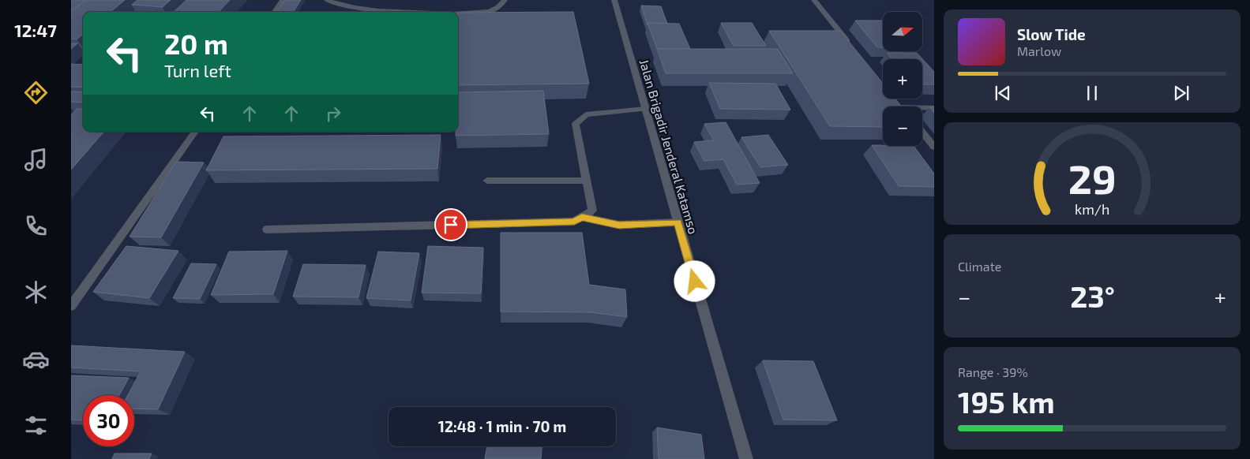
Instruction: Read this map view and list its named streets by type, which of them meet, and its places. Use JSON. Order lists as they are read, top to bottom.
{
  "streets": {
    "street": ["Jalan Brigadir Jenderal Katamso"]
  },
  "north": "right",
  "page": {
    "tabs": "12:47",
    "map_buttons": ["+", "−"],
    "turn": ["20 m", "Turn left"],
    "song": ["Slow Tide", "Marlow"],
    "tile": [
      "Climate",
      ["Range · 39%", "195 km"]
    ],
    "heat": ["−", "23°", "+"],
    "limit": "30",
    "trip": "12:48 · 1 min · 70 m",
    "gauge": ["29", "km/h"]
  }
}
